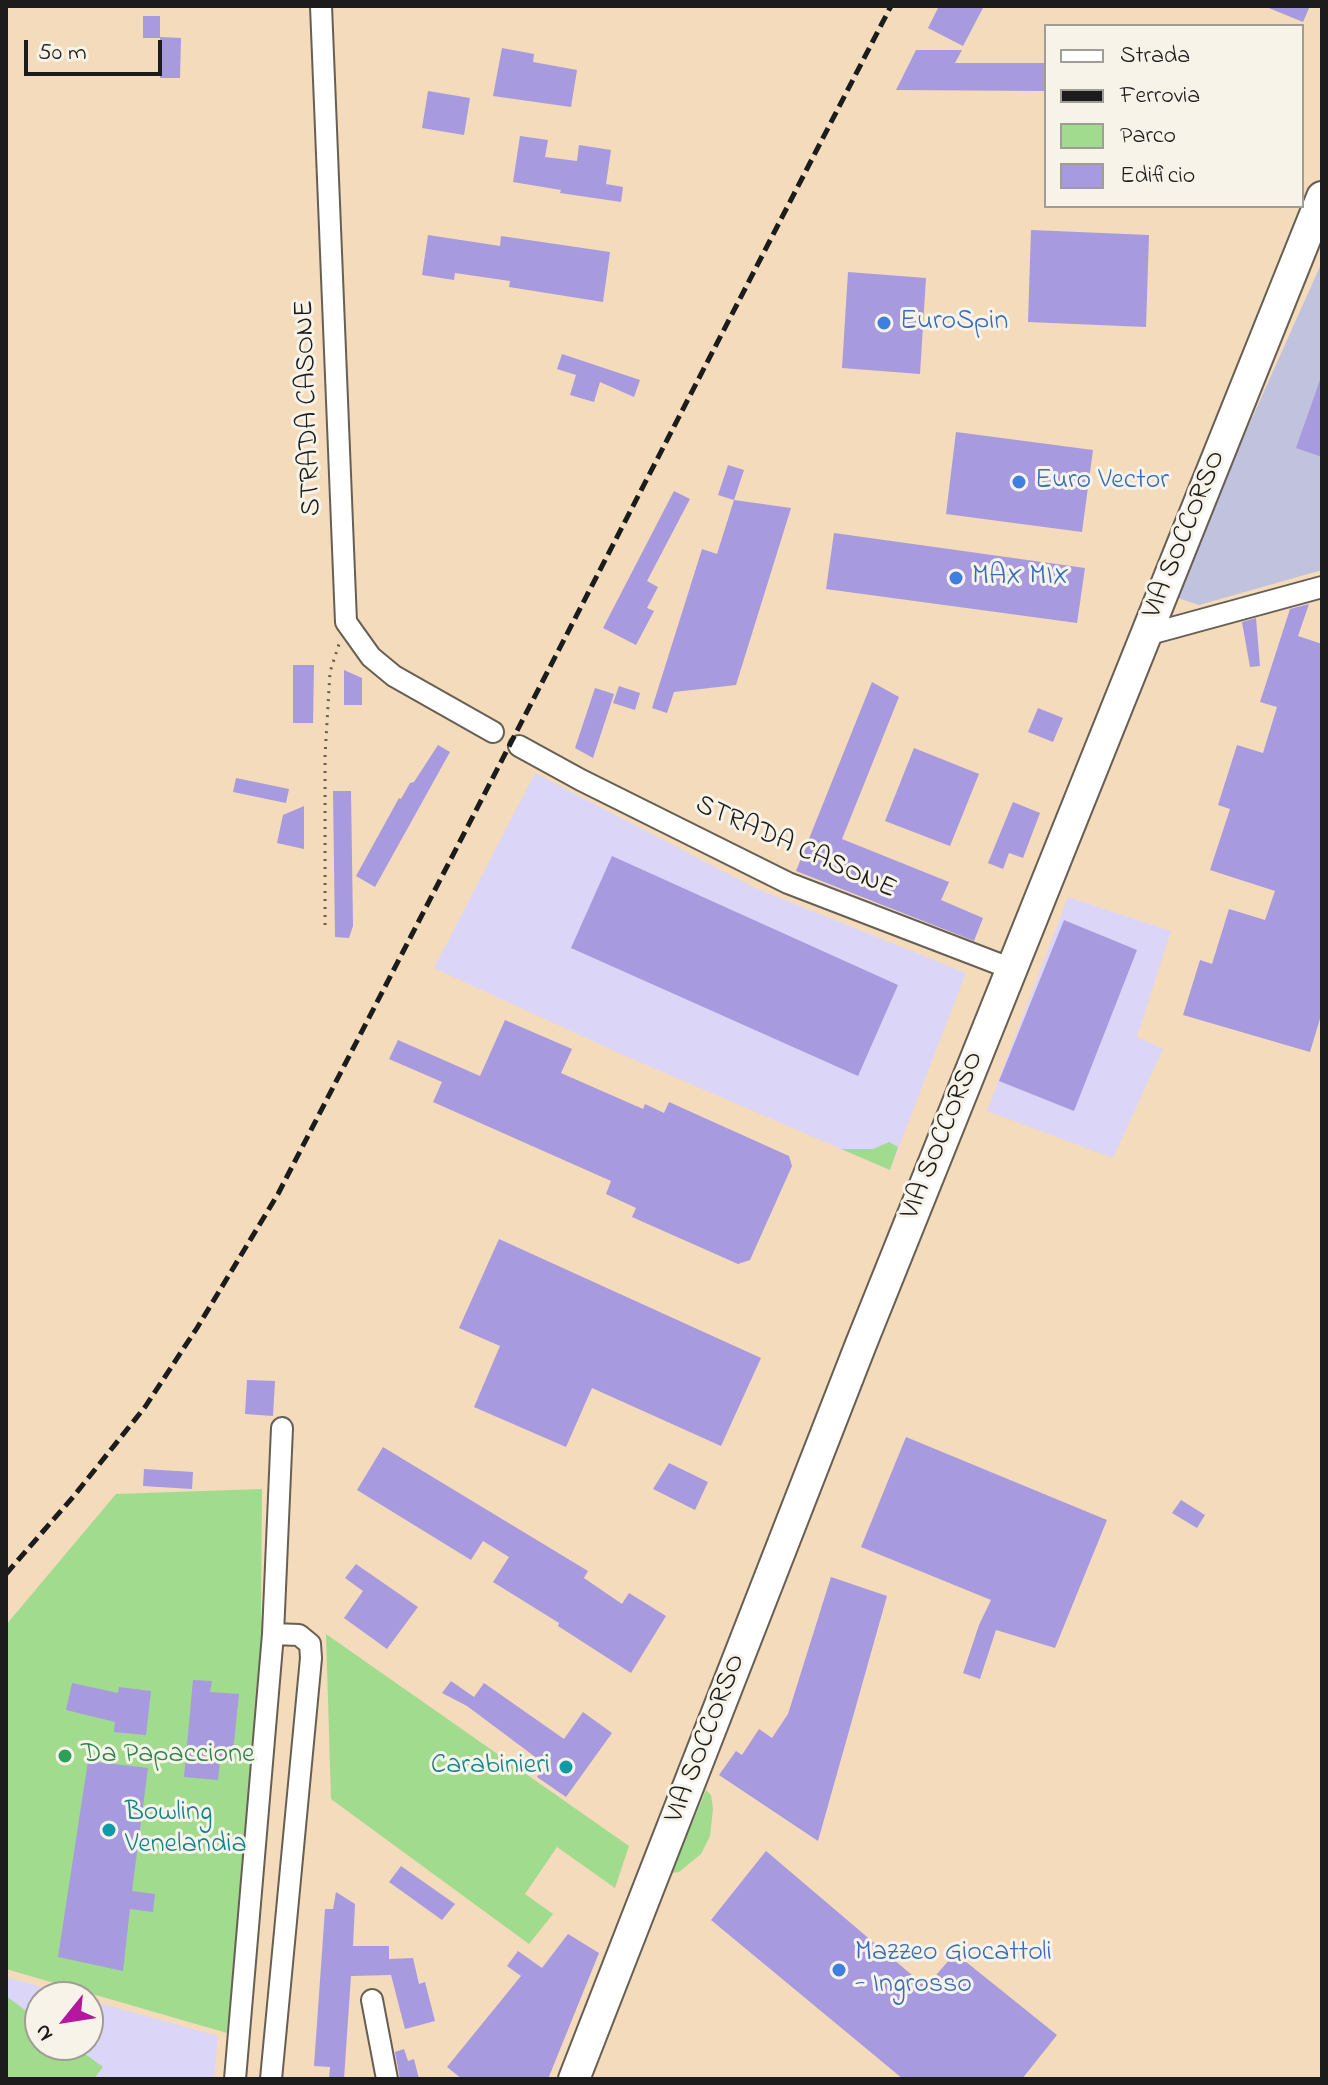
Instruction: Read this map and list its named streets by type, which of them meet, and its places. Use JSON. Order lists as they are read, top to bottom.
{
  "streets": {
    "main road": ["VIA SOCCORSO"],
    "street": ["STRADA CASONE"]
  },
  "crossings": [
    ["STRADA CASONE", "VIA SOCCORSO"]
  ],
  "places": [
    "EuroSpin",
    "Euro Vector",
    "MAX MIX",
    "Da Papaccione",
    "Carabinieri",
    "Bowling Venelandia",
    "Mazzeo Giocattoli - Ingrosso"
  ],
  "legend": [
    "Strada",
    "Ferrovia",
    "Parco",
    "Edificio"
  ],
  "scale_bar": "50 m",
  "north": "bottom left"
}
